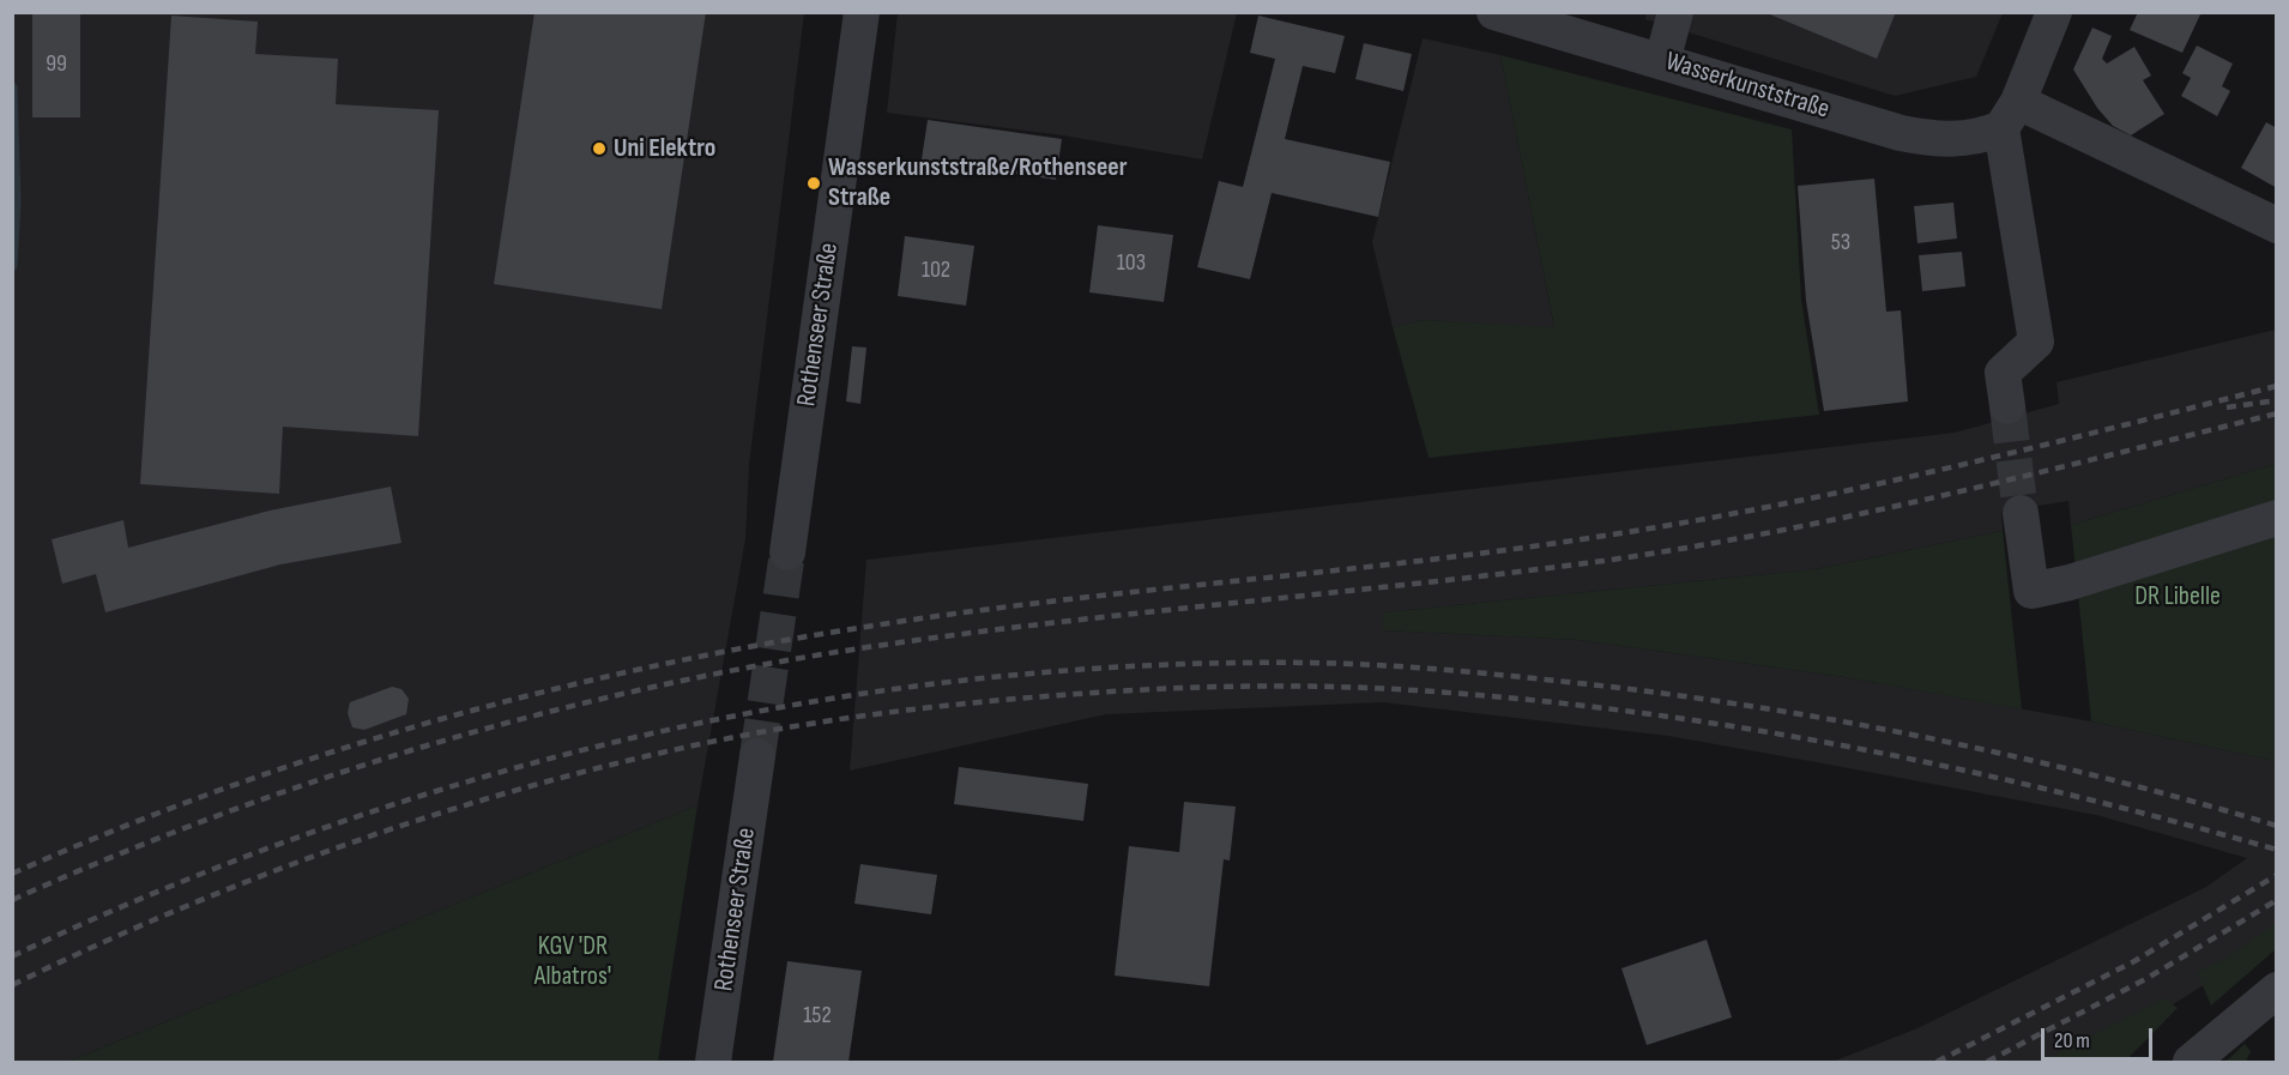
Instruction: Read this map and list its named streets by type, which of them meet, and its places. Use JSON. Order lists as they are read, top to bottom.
{
  "streets": {
    "street": ["Wasserkunststraße", "Rothenseer Straße"]
  },
  "parks": ["DR Libelle", "KGV 'DR Albatros'"],
  "places": ["Uni Elektro", "Wasserkunststraße/Rothenseer Straße"],
  "house_numbers": [
    "99",
    "53",
    "103",
    "102",
    "152"
  ],
  "scale_bar": "20 m"
}
